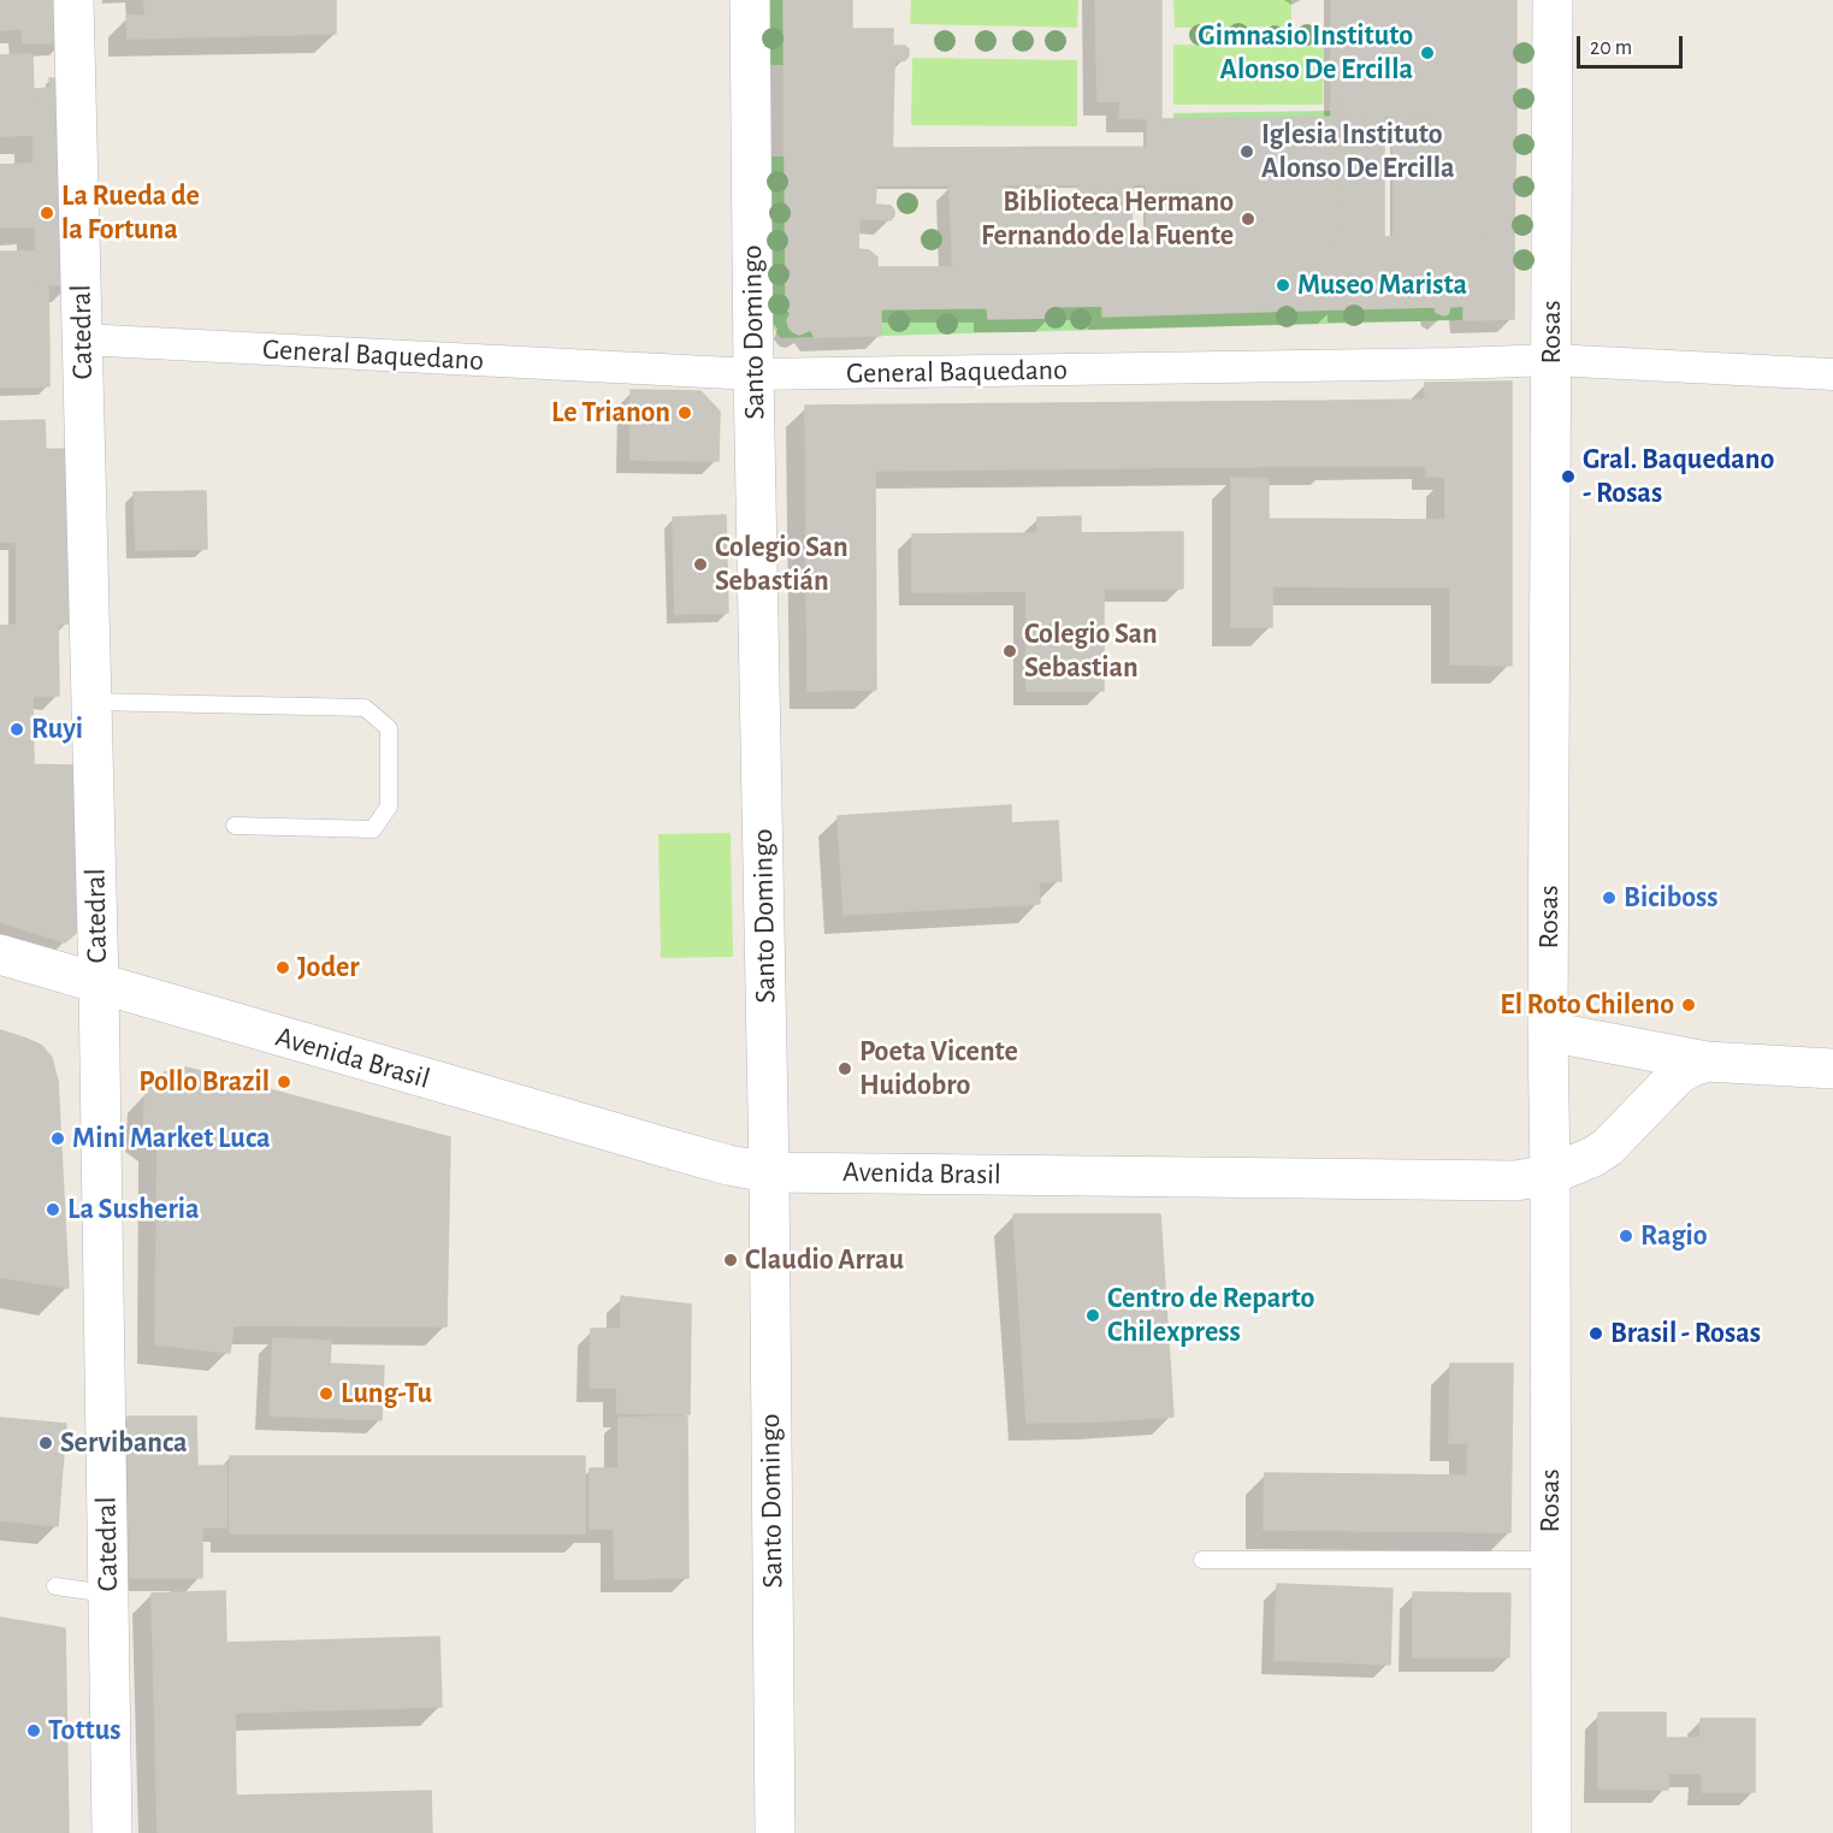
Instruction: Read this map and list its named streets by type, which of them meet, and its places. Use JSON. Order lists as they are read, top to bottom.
{
  "streets": {
    "main road": [
      "Catedral",
      "Santo Domingo",
      "Rosas",
      "Avenida Brasil"
    ],
    "street": ["General Baquedano"]
  },
  "crossings": [
    ["Catedral", "General Baquedano"],
    ["Catedral", "Avenida Brasil"],
    ["Santo Domingo", "General Baquedano"],
    ["Santo Domingo", "Avenida Brasil"],
    ["Rosas", "General Baquedano"],
    ["Rosas", "Avenida Brasil"]
  ],
  "places": [
    "Gimnasio Instituto Alonso De Ercilla",
    "Iglesia Instituto Alonso De Ercilla",
    "La Rueda de la Fortuna",
    "Biblioteca Hermano Fernando de la Fuente",
    "Museo Marista",
    "Le Trianon",
    "Gral. Baquedano - Rosas",
    "Colegio San Sebastián",
    "Colegio San Sebastian",
    "Ruyi",
    "Biciboss",
    "Joder",
    "El Roto Chileno",
    "Poeta Vicente Huidobro",
    "Pollo Brazil",
    "Mini Market Luca",
    "La Susheria",
    "Ragio",
    "Claudio Arrau",
    "Centro de Reparto Chilexpress",
    "Brasil - Rosas",
    "Lung-Tu",
    "Servibanca",
    "Tottus"
  ],
  "scale_bar": "20 m"
}
